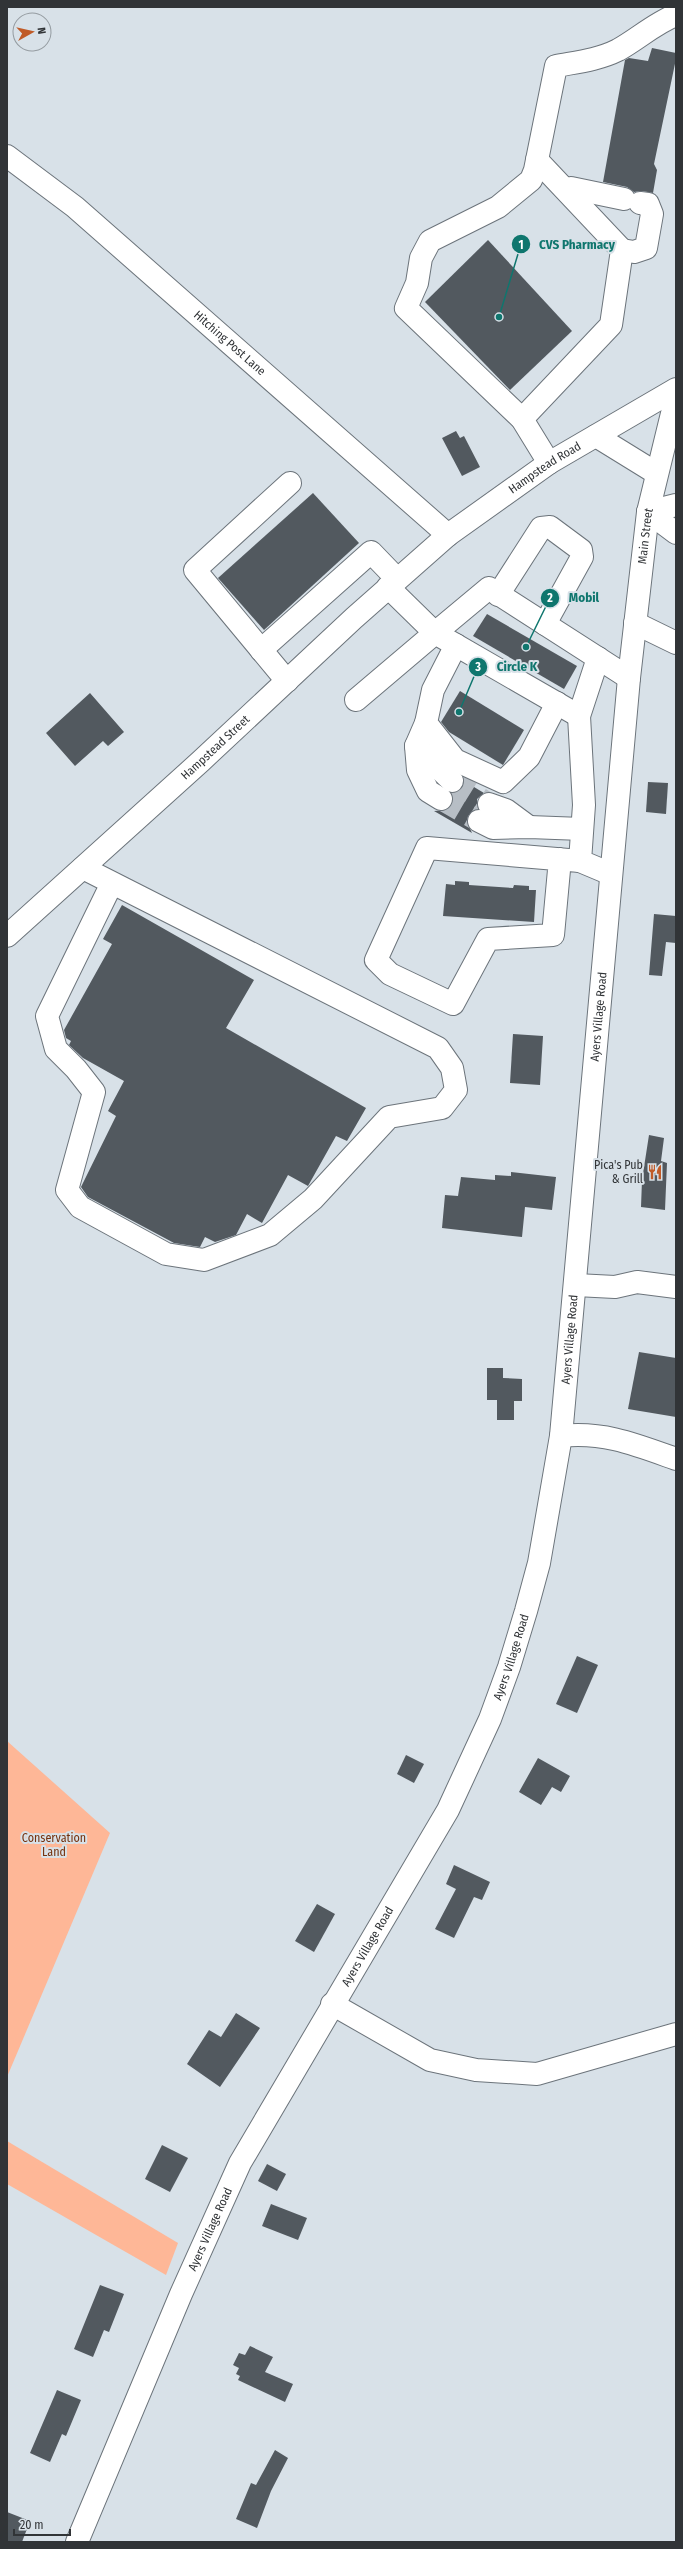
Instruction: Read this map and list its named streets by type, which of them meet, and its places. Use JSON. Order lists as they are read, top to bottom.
{
  "streets": {
    "main road": [
      "Hitching Post Lane",
      "Hampstead Road",
      "Main Street",
      "Hampstead Street",
      "Ayers Village Road"
    ]
  },
  "crossings": [
    ["Hitching Post Lane", "Hampstead Road"],
    ["Hampstead Road", "Hampstead Street"],
    ["Main Street", "Ayers Village Road"]
  ],
  "parks": ["Conservation Land"],
  "places": {
    "other": ["CVS Pharmacy", "Mobil", "Circle K"],
    "restaurant": ["Pica's Pub & Grill"]
  },
  "scale_bar": "20 m",
  "north": "right"
}
